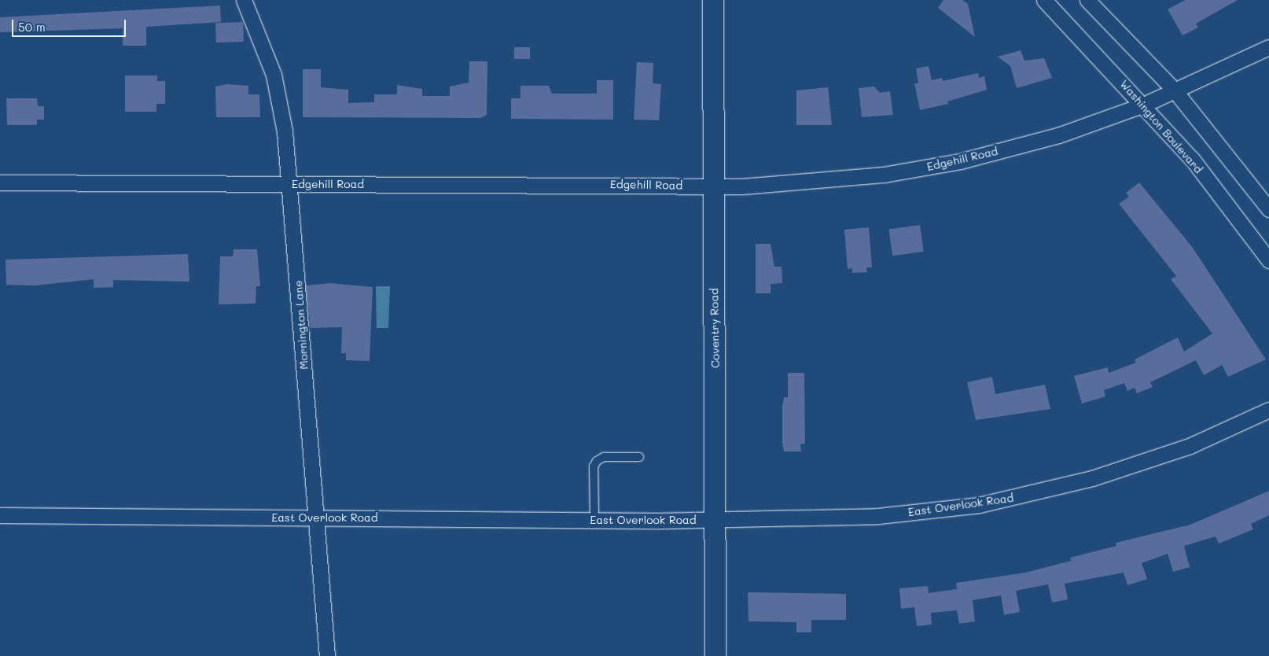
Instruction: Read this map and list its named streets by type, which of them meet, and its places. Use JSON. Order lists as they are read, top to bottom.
{
  "streets": {
    "street": [
      "Washington Boulevard",
      "Edgehill Road",
      "Mornington Lane",
      "Coventry Road",
      "East Overlook Road"
    ]
  },
  "crossings": [
    ["Washington Boulevard", "Edgehill Road"],
    ["Edgehill Road", "Mornington Lane"],
    ["Edgehill Road", "Coventry Road"],
    ["Mornington Lane", "East Overlook Road"],
    ["Coventry Road", "East Overlook Road"]
  ],
  "scale_bar": "50 m"
}
